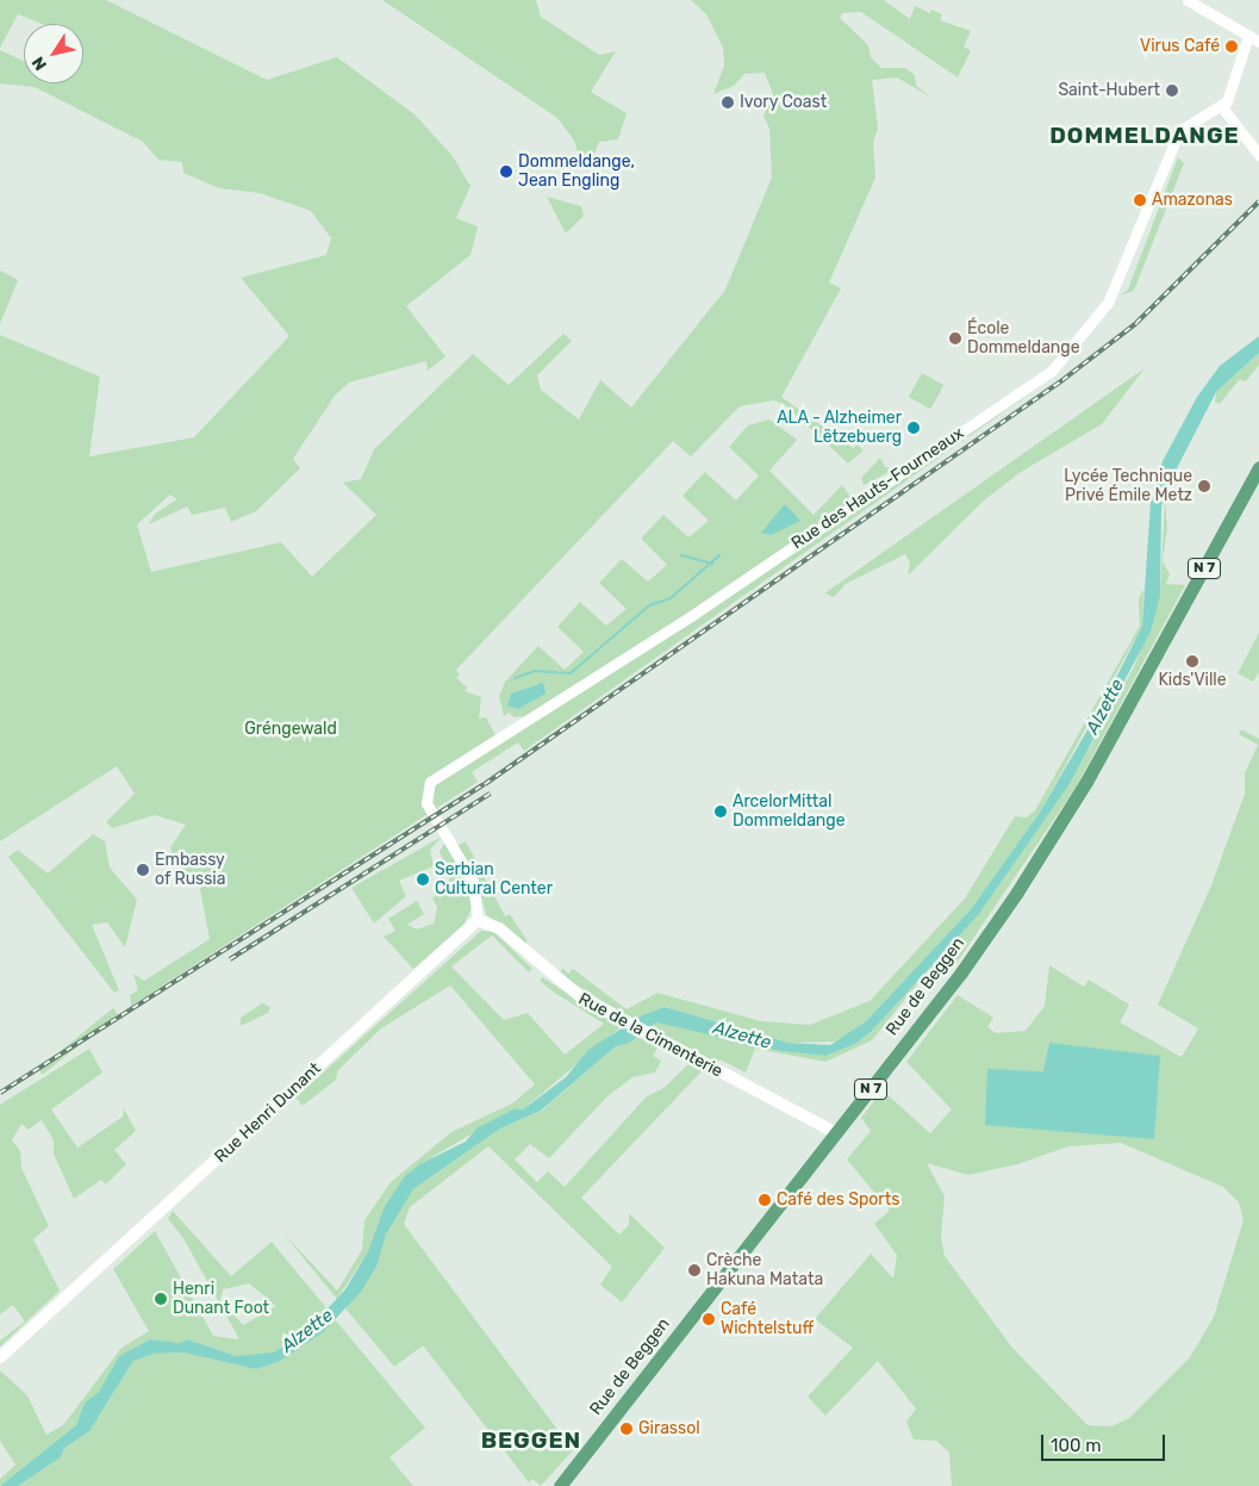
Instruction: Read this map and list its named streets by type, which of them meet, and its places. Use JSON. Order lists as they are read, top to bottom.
{
  "streets": {
    "main road": [
      "N 7",
      "Rue de Beggen",
      "Rue de la Cimenterie",
      "Rue Henri Dunant"
    ],
    "street": ["Rue des Hauts-Fourneaux"]
  },
  "crossings": [
    ["Rue des Hauts-Fourneaux", "Rue de la Cimenterie"],
    ["Rue des Hauts-Fourneaux", "Rue Henri Dunant"],
    ["Rue de Beggen", "Rue de la Cimenterie"],
    ["Rue de la Cimenterie", "Rue Henri Dunant"]
  ],
  "districts": ["DOMMELDANGE", "BEGGEN"],
  "water": ["Alzette"],
  "parks": ["Gréngewald"],
  "places": [
    "Virus Café",
    "Saint-Hubert",
    "Ivory Coast",
    "Dommeldange, Jean Engling",
    "Amazonas",
    "École Dommeldange",
    "ALA - Alzheimer Lëtzebuerg",
    "Lycée Technique Privé Émile Metz",
    "Kids'Ville",
    "ArcelorMittal Dommeldange",
    "Embassy of Russia",
    "Serbian Cultural Center",
    "Café des Sports",
    "Crèche Hakuna Matata",
    "Henri Dunant Foot",
    "Café Wichtelstuff",
    "Girassol"
  ],
  "scale_bar": "100 m",
  "north": "bottom left"
}
